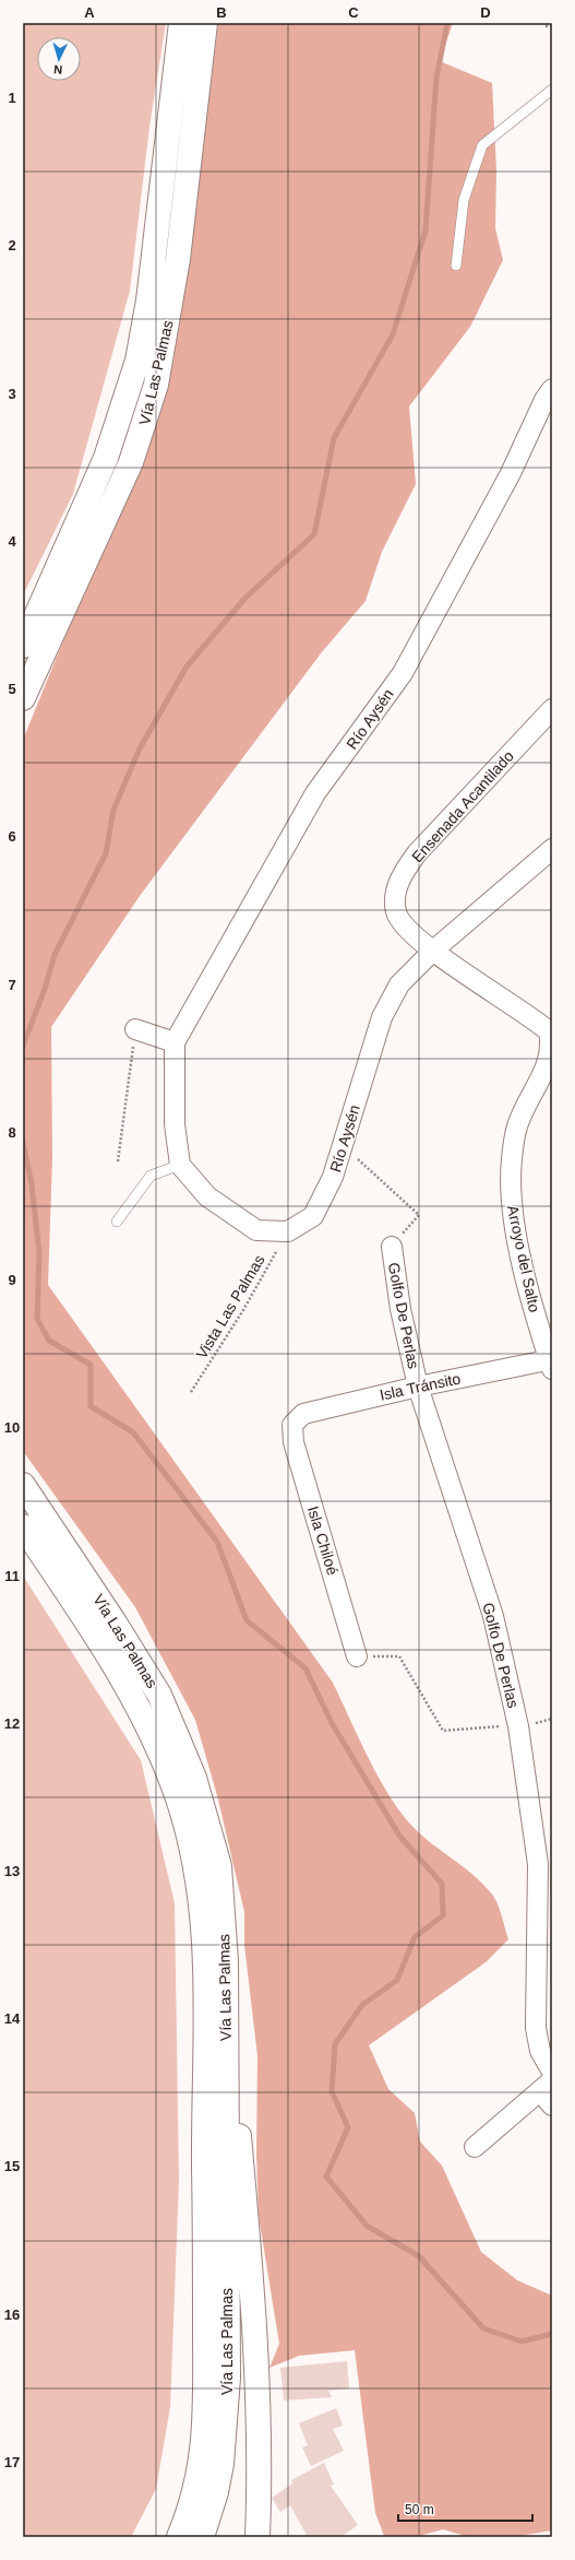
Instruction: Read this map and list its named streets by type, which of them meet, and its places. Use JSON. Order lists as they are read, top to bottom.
{
  "streets": {
    "highway": ["Vía Las Palmas"],
    "street": [
      "Río Aysén",
      "Ensenada Acantilado",
      "Arroyo del Salto",
      "Golfo De Perlas",
      "Isla Tránsito",
      "Isla Chiloé"
    ],
    "path": ["Vista Las Palmas"]
  },
  "crossings": [
    ["Río Aysén", "Ensenada Acantilado"],
    ["Río Aysén", "Arroyo del Salto"],
    ["Río Aysén", "Vista Las Palmas"],
    ["Ensenada Acantilado", "Arroyo del Salto"],
    ["Arroyo del Salto", "Isla Tránsito"],
    ["Golfo De Perlas", "Isla Tránsito"],
    ["Isla Tránsito", "Isla Chiloé"]
  ],
  "scale_bar": "50 m",
  "north": "bottom",
  "grid": {
    "columns": [
      "A",
      "B",
      "C",
      "D"
    ],
    "rows": [
      "1",
      "2",
      "3",
      "4",
      "5",
      "6",
      "7",
      "8",
      "9",
      "10",
      "11",
      "12",
      "13",
      "14",
      "15",
      "16",
      "17"
    ]
  }
}
